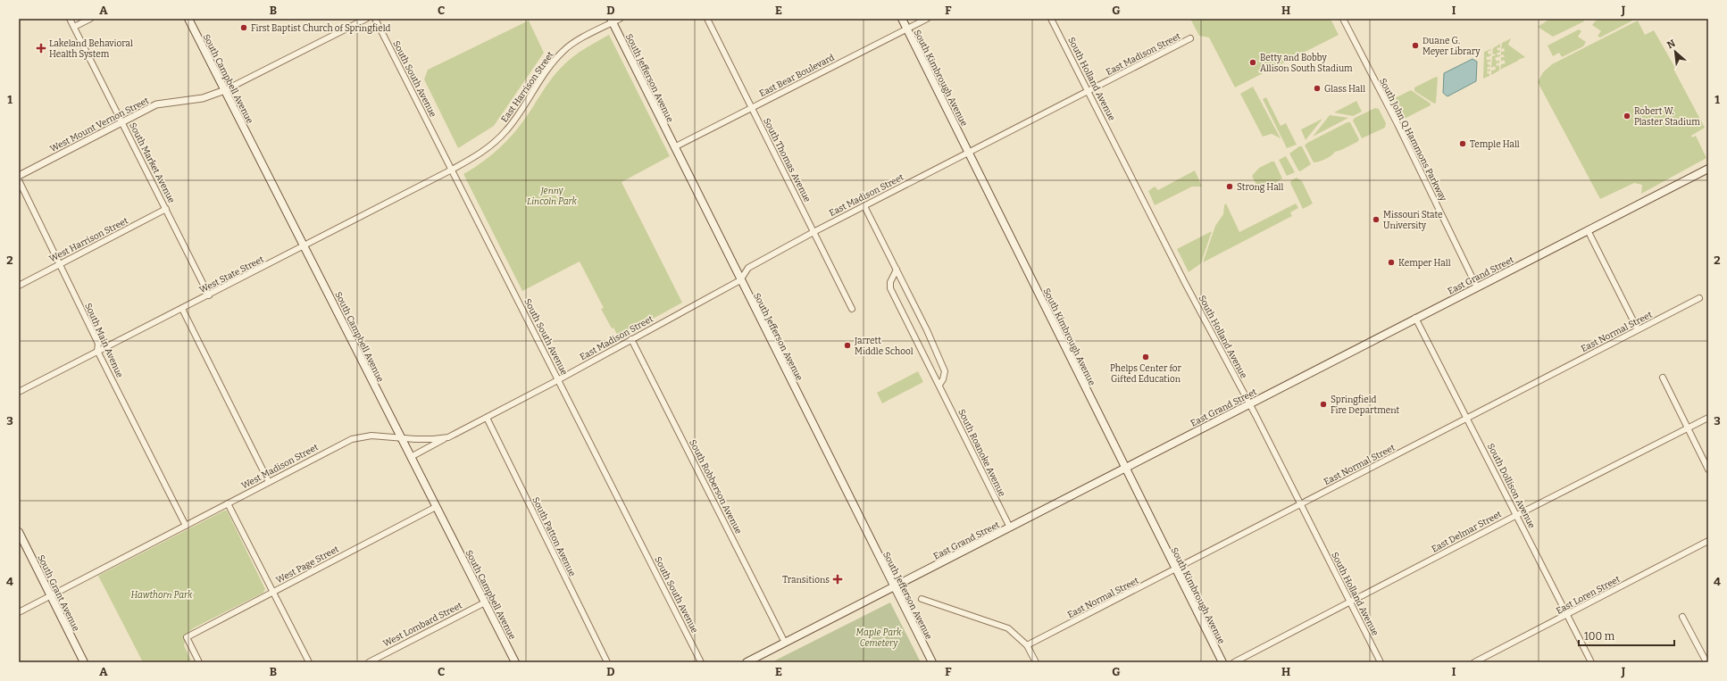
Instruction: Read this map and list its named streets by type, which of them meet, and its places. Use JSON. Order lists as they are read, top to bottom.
{
  "streets": {
    "main road": [
      "South Jefferson Avenue",
      "South Kimbrough Avenue",
      "South Campbell Avenue",
      "East Grand Street",
      "South Grant Avenue"
    ],
    "street": [
      "East Madison Street",
      "East Bear Boulevard",
      "South South Avenue",
      "South Holland Avenue",
      "East Harrison Street",
      "West Mount Vernon Street",
      "South John Q Hammons Parkway",
      "South Thomas Avenue",
      "South Market Avenue",
      "West Harrison Street",
      "West State Street",
      "East Normal Street",
      "South Main Avenue",
      "South Roanoke Avenue",
      "West Madison Street",
      "South Dollison Avenue",
      "South Robberson Avenue",
      "East Delmar Street",
      "South Patton Avenue",
      "West Page Street",
      "East Loren Street",
      "West Lombard Street"
    ]
  },
  "crossings": [
    ["East Madison Street", "South Jefferson Avenue"],
    ["East Madison Street", "South Kimbrough Avenue"],
    ["East Madison Street", "South South Avenue"],
    ["East Madison Street", "South Holland Avenue"],
    ["East Madison Street", "South Thomas Avenue"],
    ["East Madison Street", "West Madison Street"],
    ["East Madison Street", "South Robberson Avenue"],
    ["East Bear Boulevard", "South Jefferson Avenue"],
    ["East Bear Boulevard", "South Kimbrough Avenue"],
    ["East Bear Boulevard", "South Thomas Avenue"],
    ["South Jefferson Avenue", "East Harrison Street"],
    ["South Jefferson Avenue", "East Grand Street"],
    ["South Kimbrough Avenue", "East Grand Street"],
    ["South Kimbrough Avenue", "East Normal Street"],
    ["South Campbell Avenue", "West Mount Vernon Street"],
    ["South Campbell Avenue", "West State Street"],
    ["South Campbell Avenue", "West Madison Street"],
    ["South Campbell Avenue", "West Page Street"],
    ["South Campbell Avenue", "West Lombard Street"],
    ["South South Avenue", "East Harrison Street"],
    ["South South Avenue", "West State Street"],
    ["South South Avenue", "West Madison Street"],
    ["South Holland Avenue", "East Grand Street"],
    ["South Holland Avenue", "East Normal Street"],
    ["South Holland Avenue", "East Delmar Street"],
    ["East Harrison Street", "West State Street"],
    ["West Mount Vernon Street", "South Market Avenue"],
    ["South John Q Hammons Parkway", "East Grand Street"],
    ["South Market Avenue", "West Harrison Street"],
    ["South Market Avenue", "West State Street"],
    ["West Harrison Street", "South Main Avenue"],
    ["West State Street", "South Main Avenue"],
    ["East Grand Street", "South Roanoke Avenue"],
    ["East Grand Street", "South Dollison Avenue"],
    ["East Grand Street", "South Robberson Avenue"],
    ["East Normal Street", "South Dollison Avenue"],
    ["South Main Avenue", "West Madison Street"],
    ["West Madison Street", "South Patton Avenue"],
    ["West Madison Street", "South Grant Avenue"],
    ["South Dollison Avenue", "East Delmar Street"],
    ["South Dollison Avenue", "East Loren Street"]
  ],
  "parks": ["Jenny Lincoln Park", "Hawthorn Park", "Maple Park Cemetery"],
  "places": {
    "other": [
      "First Baptist Church of Springfield",
      "Duane G. Meyer Library",
      "Betty and Bobby Allison South Stadium",
      "Glass Hall",
      "Robert W. Plaster Stadium",
      "Temple Hall",
      "Strong Hall",
      "Missouri State University",
      "Kemper Hall",
      "Jarrett Middle School",
      "Phelps Center for Gifted Education",
      "Springfield Fire Department"
    ],
    "health": ["Lakeland Behavioral Health System", "Transitions"]
  },
  "scale_bar": "100 m",
  "north": "top left",
  "grid": {
    "columns": [
      "A",
      "B",
      "C",
      "D",
      "E",
      "F",
      "G",
      "H",
      "I",
      "J"
    ],
    "rows": [
      "1",
      "2",
      "3",
      "4"
    ]
  }
}
